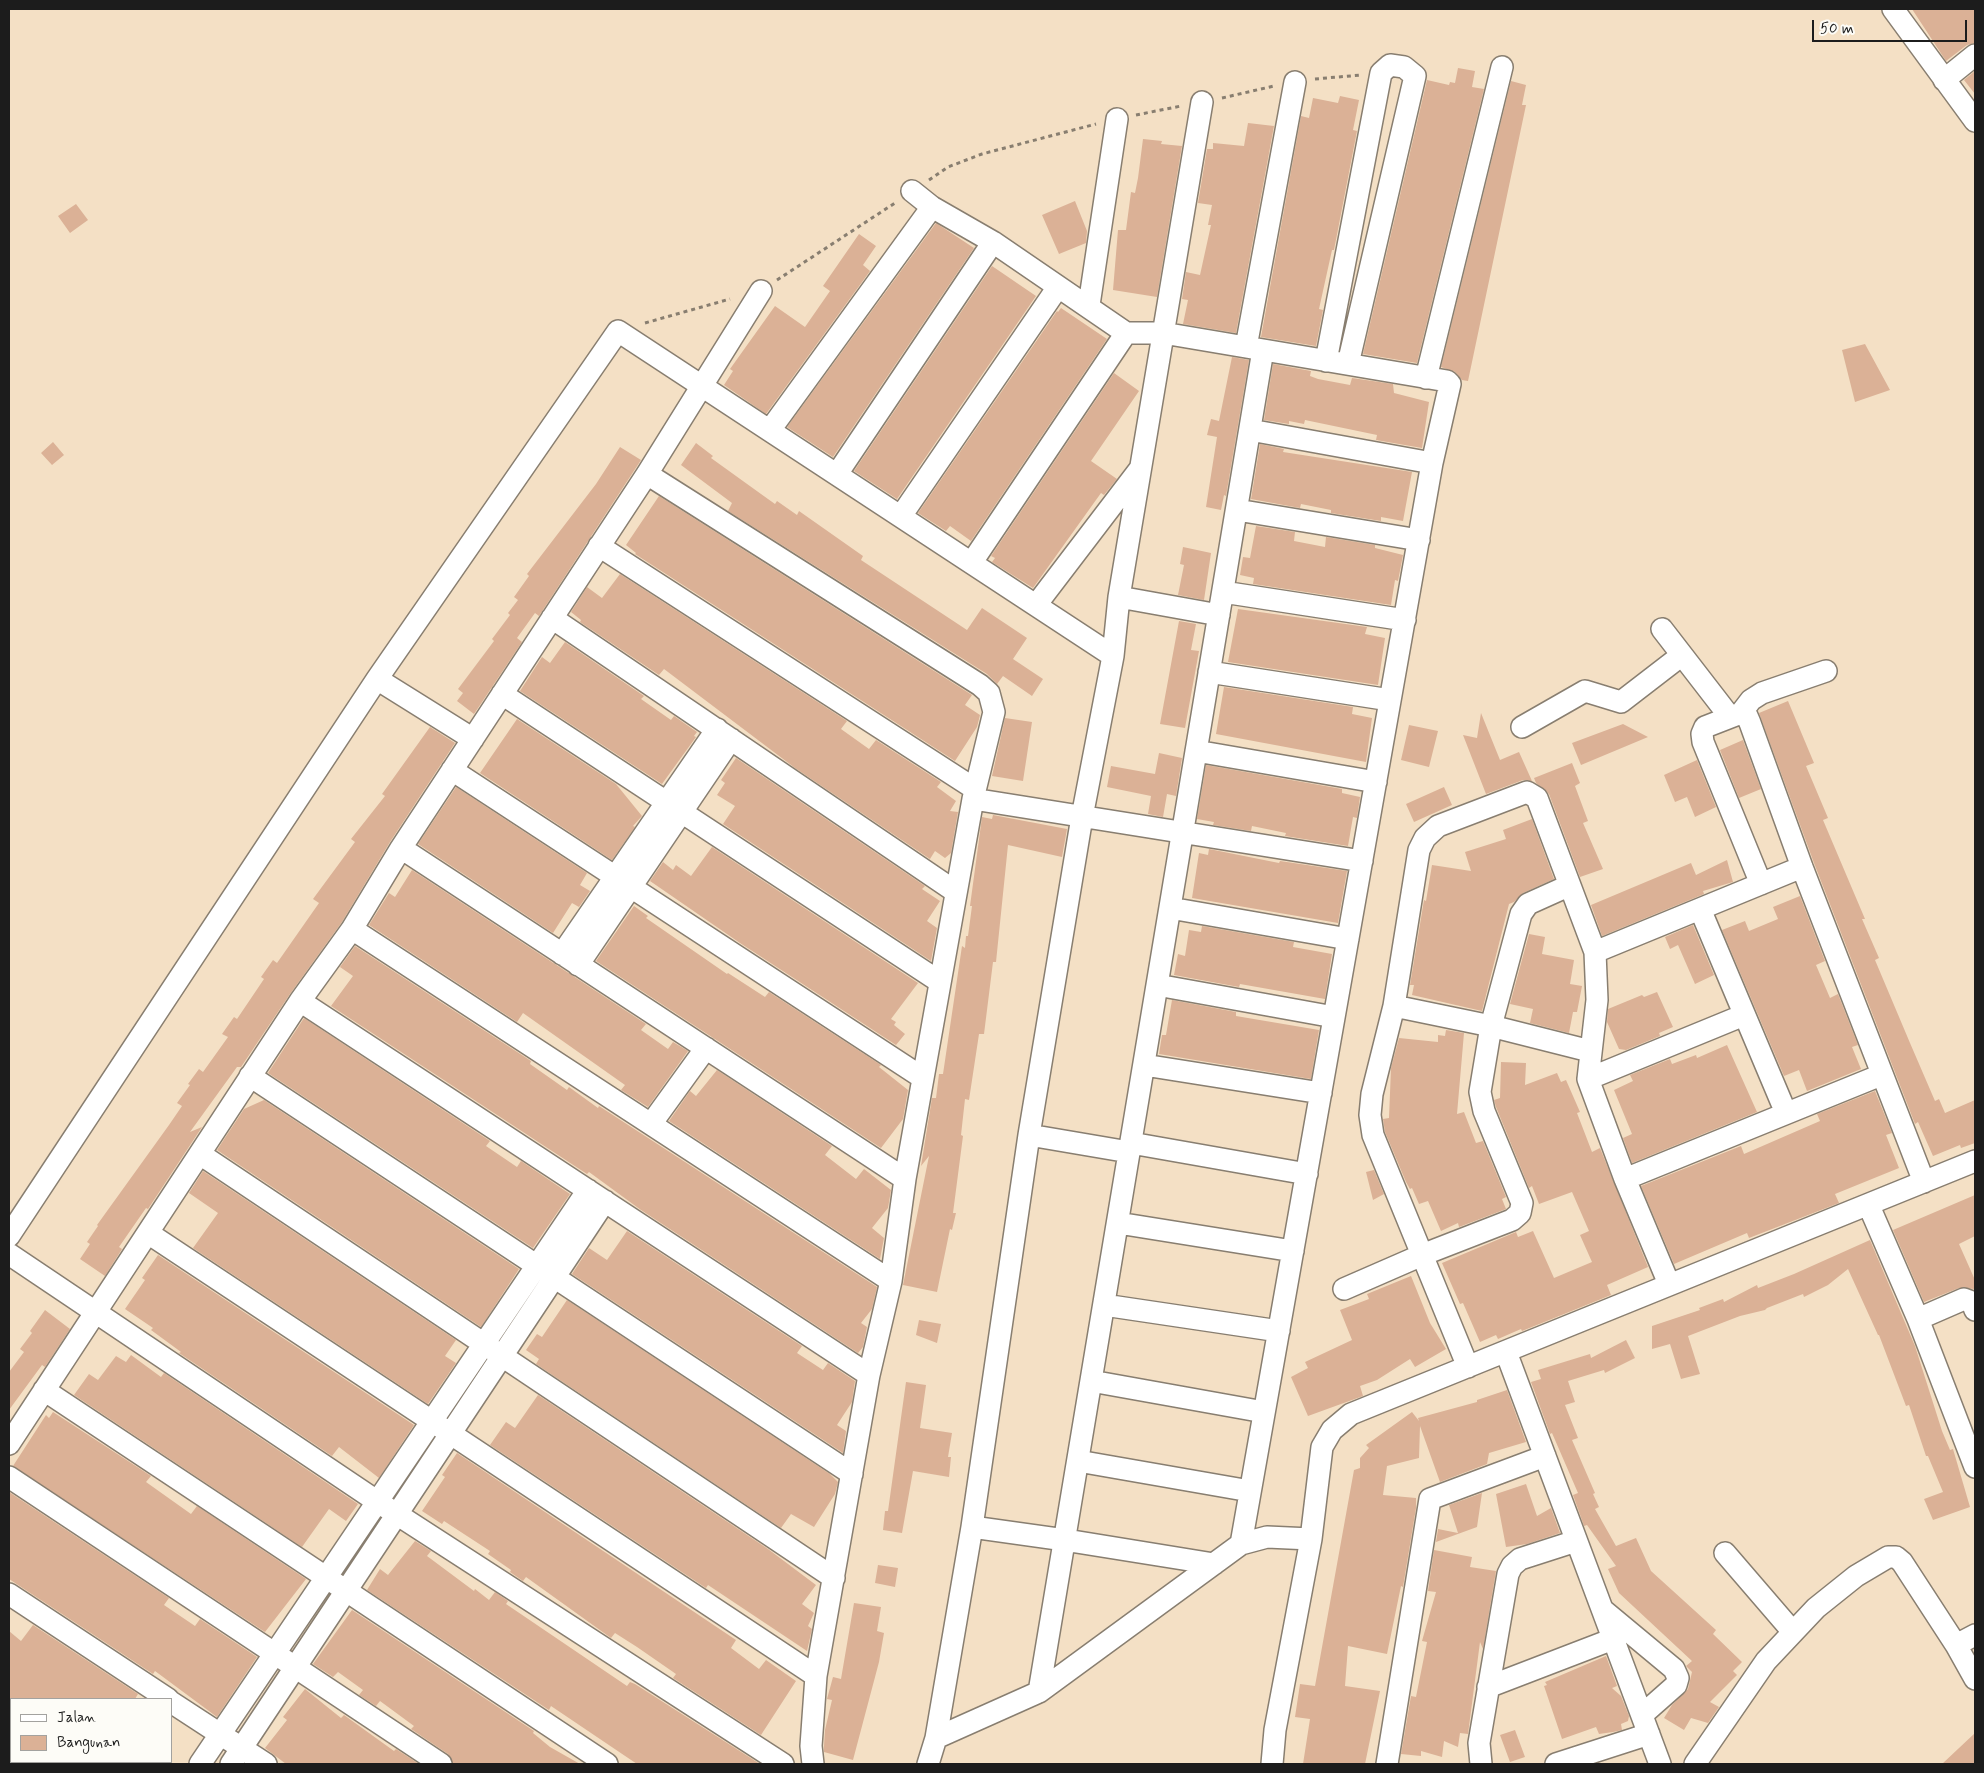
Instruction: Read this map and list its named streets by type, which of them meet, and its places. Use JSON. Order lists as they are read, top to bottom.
{
  "legend": ["Jalan", "Bangunan"],
  "scale_bar": "50 m"
}
